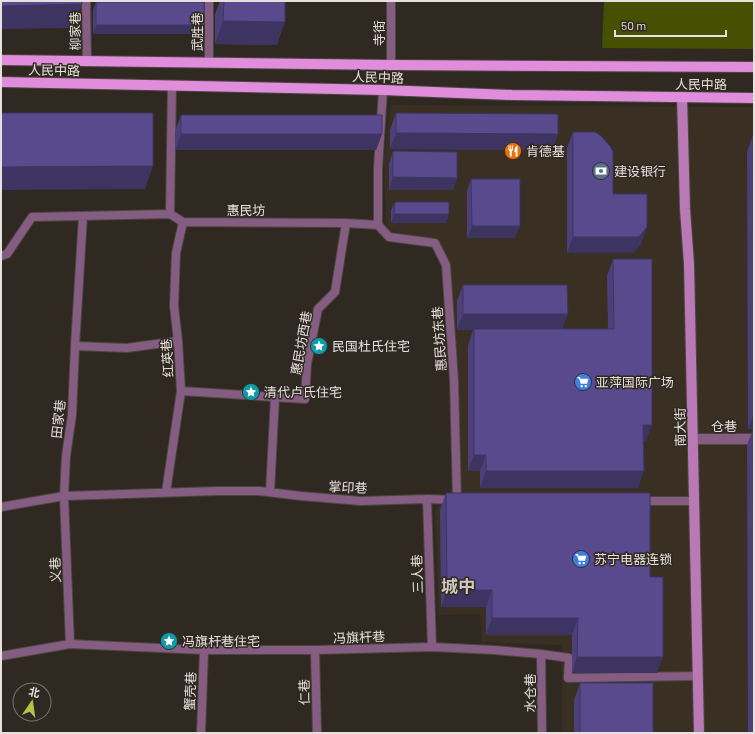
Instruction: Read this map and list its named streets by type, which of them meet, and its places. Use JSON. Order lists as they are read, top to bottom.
{
  "streets": {
    "main road": ["人民中路", "南大街"],
    "street": ["仓巷"],
    "lane": [
      "柳家巷",
      "武胜巷",
      "寺街",
      "惠民坊",
      "惠民坊东巷",
      "惠民坊西巷",
      "红英巷",
      "田家巷",
      "掌印巷",
      "义巷",
      "三人巷",
      "冯旗杆巷",
      "蟹壳巷",
      "仁巷",
      "水仓巷"
    ]
  },
  "crossings": [
    ["柳家巷", "人民中路"],
    ["武胜巷", "人民中路"],
    ["寺街", "人民中路"],
    ["人民中路", "南大街"],
    ["惠民坊", "惠民坊东巷"],
    ["惠民坊", "惠民坊西巷"],
    ["惠民坊", "红英巷"],
    ["惠民坊东巷", "掌印巷"],
    ["惠民坊西巷", "红英巷"],
    ["红英巷", "掌印巷"],
    ["田家巷", "掌印巷"],
    ["田家巷", "义巷"],
    ["仓巷", "南大街"],
    ["南大街", "冯旗杆巷"],
    ["掌印巷", "义巷"],
    ["掌印巷", "三人巷"],
    ["义巷", "冯旗杆巷"],
    ["三人巷", "冯旗杆巷"],
    ["冯旗杆巷", "蟹壳巷"],
    ["冯旗杆巷", "仁巷"],
    ["冯旗杆巷", "水仓巷"]
  ],
  "districts": ["城中"],
  "places": {
    "restaurant": ["肯德基"],
    "bank": ["建设银行"],
    "place": ["民国杜氏住宅", "清代卢氏住宅", "冯旗杆巷住宅"],
    "supermarket": ["亚萍国际广场", "苏宁电器连锁"]
  },
  "scale_bar": "50 m",
  "north": "top"
}
